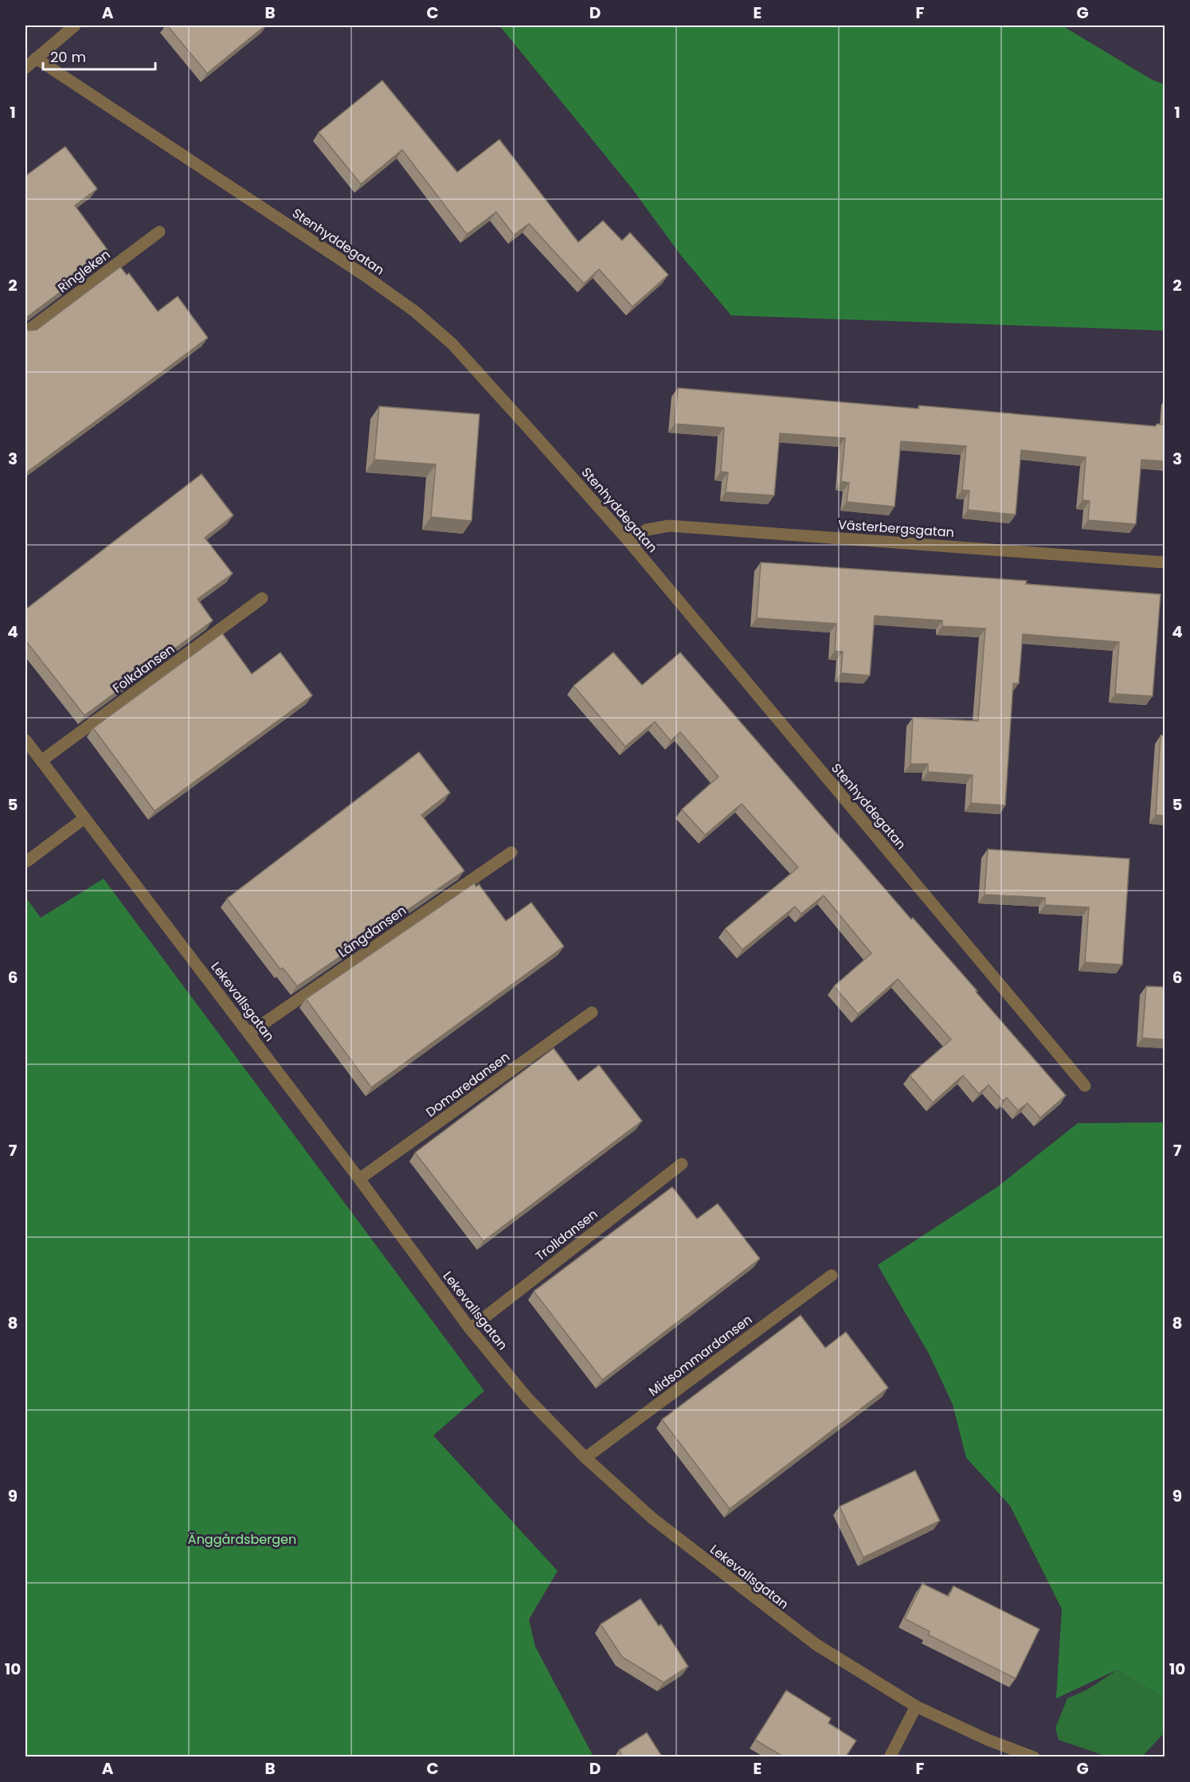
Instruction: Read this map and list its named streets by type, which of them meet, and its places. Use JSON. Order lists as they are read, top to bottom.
{
  "streets": {
    "street": [
      "Stenhyddegatan",
      "Ringleken",
      "Västerbergsgatan",
      "Folkdansen",
      "Långdansen",
      "Lekevallsgatan",
      "Domaredansen",
      "Trolldansen",
      "Midsommardansen"
    ]
  },
  "crossings": [
    ["Stenhyddegatan", "Västerbergsgatan"],
    ["Folkdansen", "Lekevallsgatan"],
    ["Långdansen", "Lekevallsgatan"],
    ["Lekevallsgatan", "Domaredansen"],
    ["Lekevallsgatan", "Trolldansen"],
    ["Lekevallsgatan", "Midsommardansen"]
  ],
  "parks": ["Änggårdsbergen"],
  "scale_bar": "20 m",
  "grid": {
    "columns": [
      "A",
      "B",
      "C",
      "D",
      "E",
      "F",
      "G"
    ],
    "rows": [
      "1",
      "2",
      "3",
      "4",
      "5",
      "6",
      "7",
      "8",
      "9",
      "10"
    ]
  }
}
